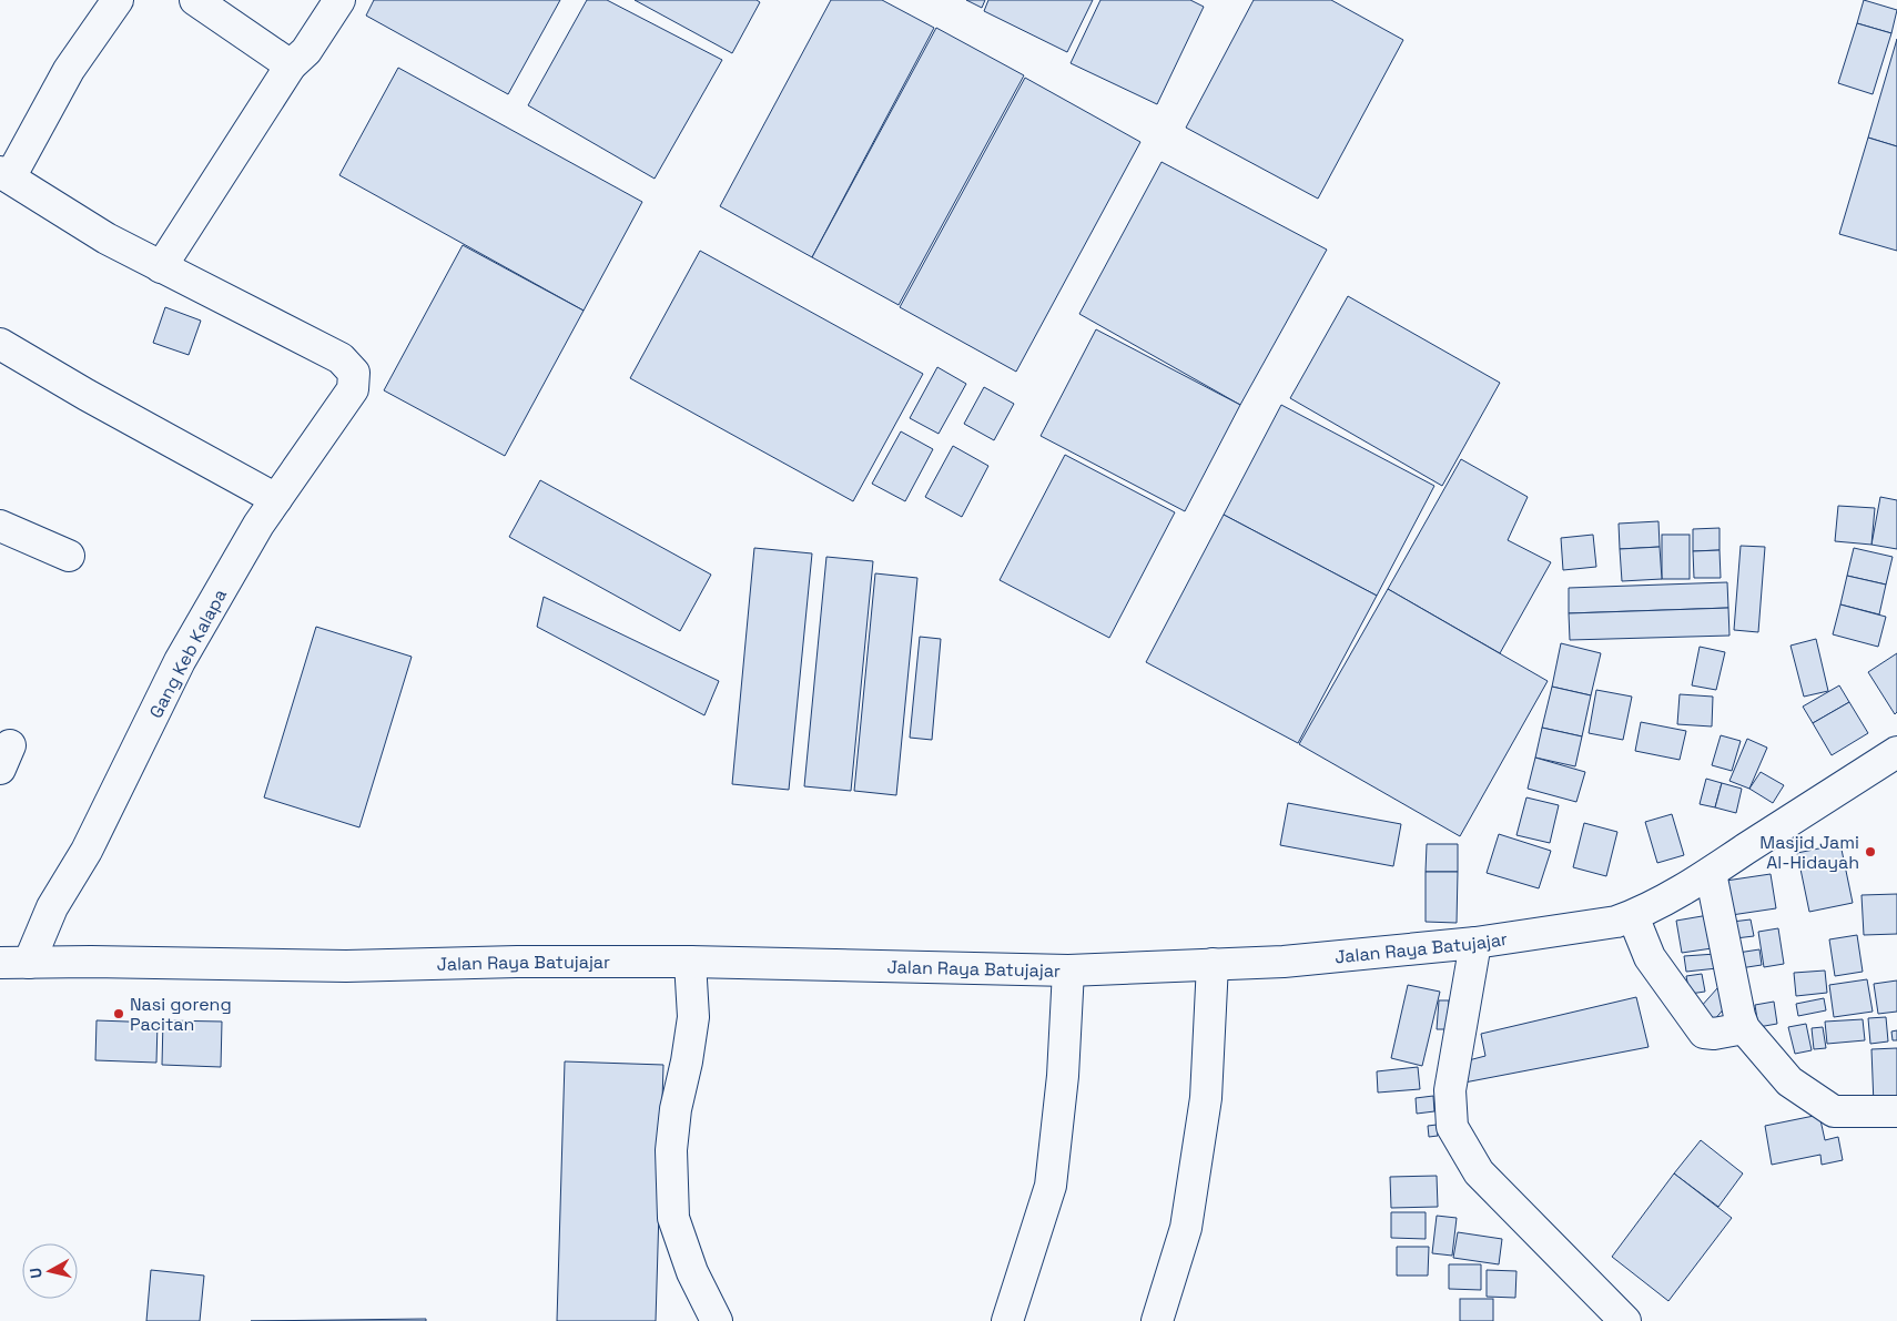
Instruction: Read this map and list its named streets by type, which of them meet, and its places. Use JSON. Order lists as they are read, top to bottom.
{
  "streets": {
    "main road": ["Gang Keb Kalapa", "Jalan Raya Batujajar"]
  },
  "crossings": [
    ["Gang Keb Kalapa", "Jalan Raya Batujajar"]
  ],
  "places": ["Masjid Jami Al-Hidayah", "Nasi goreng Pacitan"],
  "north": "left"
}
